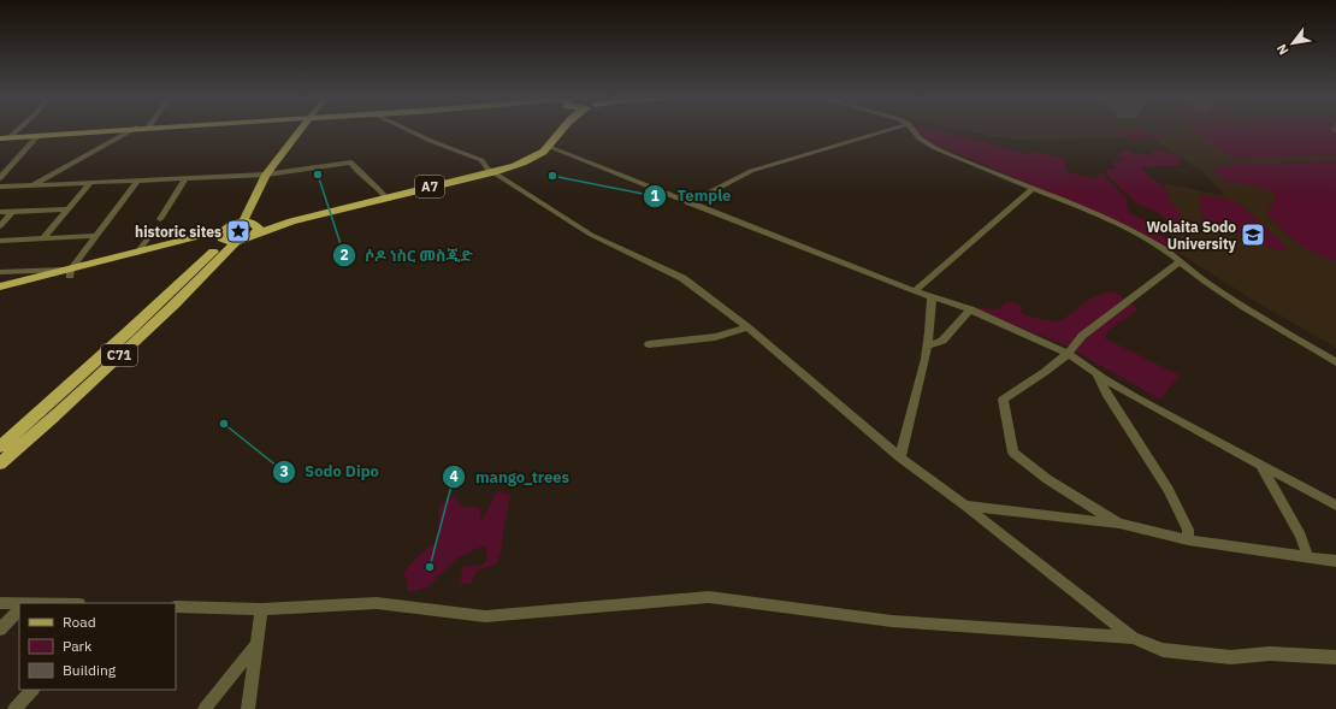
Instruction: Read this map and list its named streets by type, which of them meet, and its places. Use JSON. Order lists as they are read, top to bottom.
{
  "streets": {
    "highway": ["A7", "C71"]
  },
  "crossings": [
    ["A7", "C71"]
  ],
  "places": {
    "other": [
      "ሶዶ ነስር መስጂድ",
      "Temple",
      "Sodo Dipo",
      "mango_trees"
    ],
    "place": ["historic sites"],
    "school or university": ["Wolaita Sodo University"]
  },
  "legend": ["Road", "Park", "Building"],
  "north": "bottom left"
}
